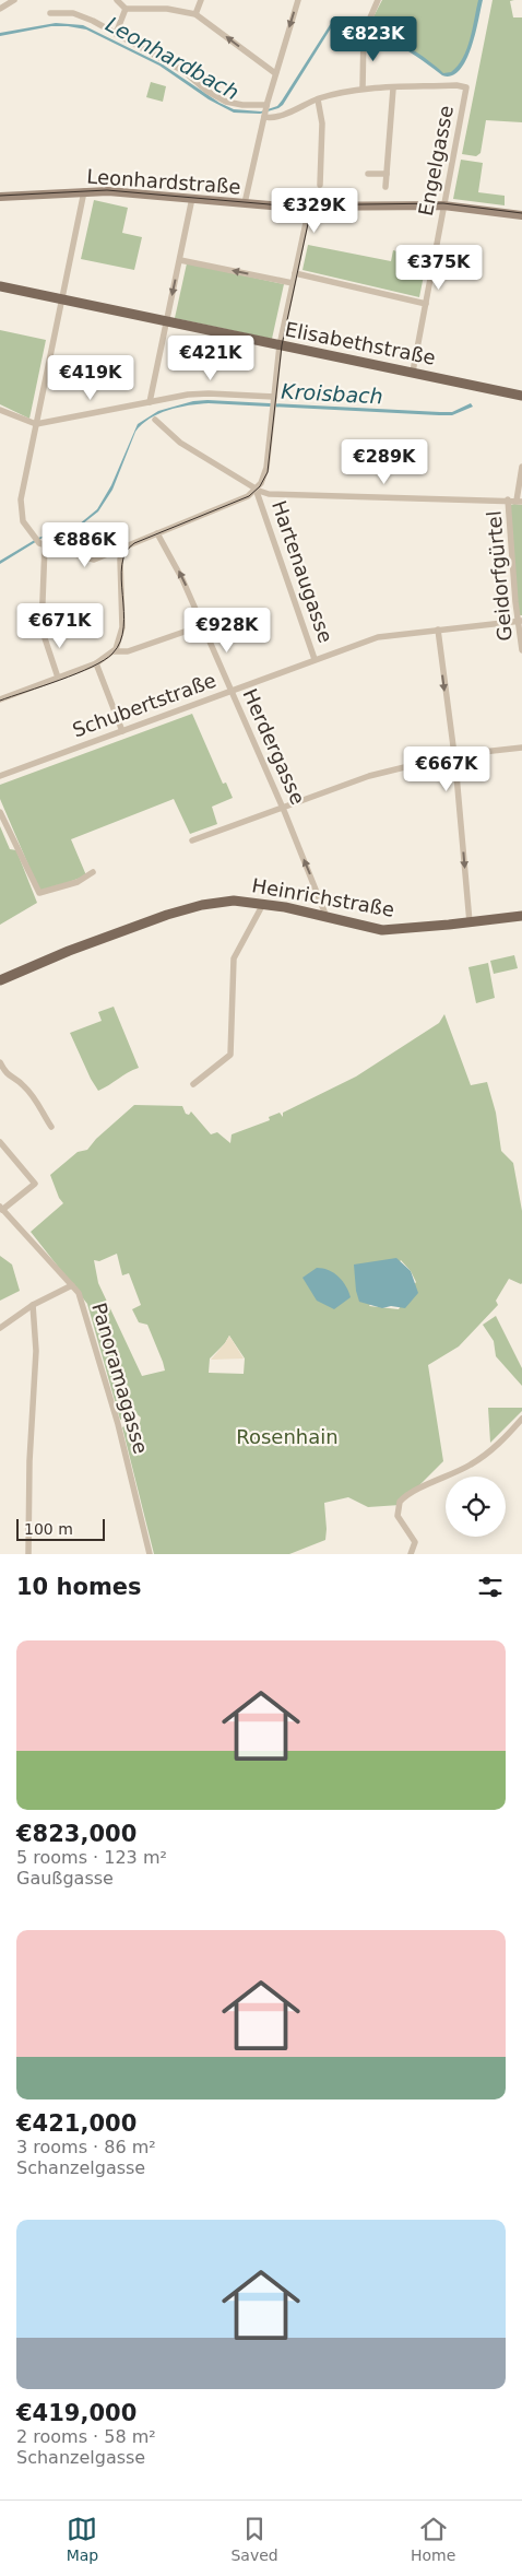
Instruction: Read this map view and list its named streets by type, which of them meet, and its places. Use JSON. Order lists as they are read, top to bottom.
{
  "streets": {
    "main road": ["Leonhardstraße", "Elisabethstraße", "Heinrichstraße"],
    "street": [
      "Engelgasse",
      "Hartenaugasse",
      "Geidorfgürtel",
      "Schubertstraße",
      "Herdergasse",
      "Panoramagasse"
    ]
  },
  "crossings": [
    ["Engelgasse", "Leonhardstraße"],
    ["Engelgasse", "Elisabethstraße"],
    ["Leonhardstraße", "Hartenaugasse"],
    ["Elisabethstraße", "Hartenaugasse"],
    ["Hartenaugasse", "Schubertstraße"],
    ["Geidorfgürtel", "Schubertstraße"],
    ["Schubertstraße", "Herdergasse"],
    ["Herdergasse", "Heinrichstraße"]
  ],
  "one_way": ["Herdergasse"],
  "water": ["Leonhardbach", "Kroisbach"],
  "parks": ["Rosenhain"],
  "scale_bar": "100 m",
  "page": {
    "price": [
      "€823K",
      "€329K",
      "€375K",
      "€421K",
      "€419K",
      "€289K",
      "€886K",
      "€671K",
      "€928K",
      "€667K"
    ],
    "scale": "100 m",
    "heading": "10 homes",
    "list": [
      {
        "name": "€823,000",
        "note": "5 rooms · 123 m² · Gaußgasse"
      },
      {
        "name": "€421,000",
        "note": "3 rooms · 86 m² · Schanzelgasse"
      },
      {
        "name": "€419,000",
        "note": "2 rooms · 58 m² · Schanzelgasse"
      }
    ],
    "tabs": ["Map", "Saved", "Home"]
  }
}
